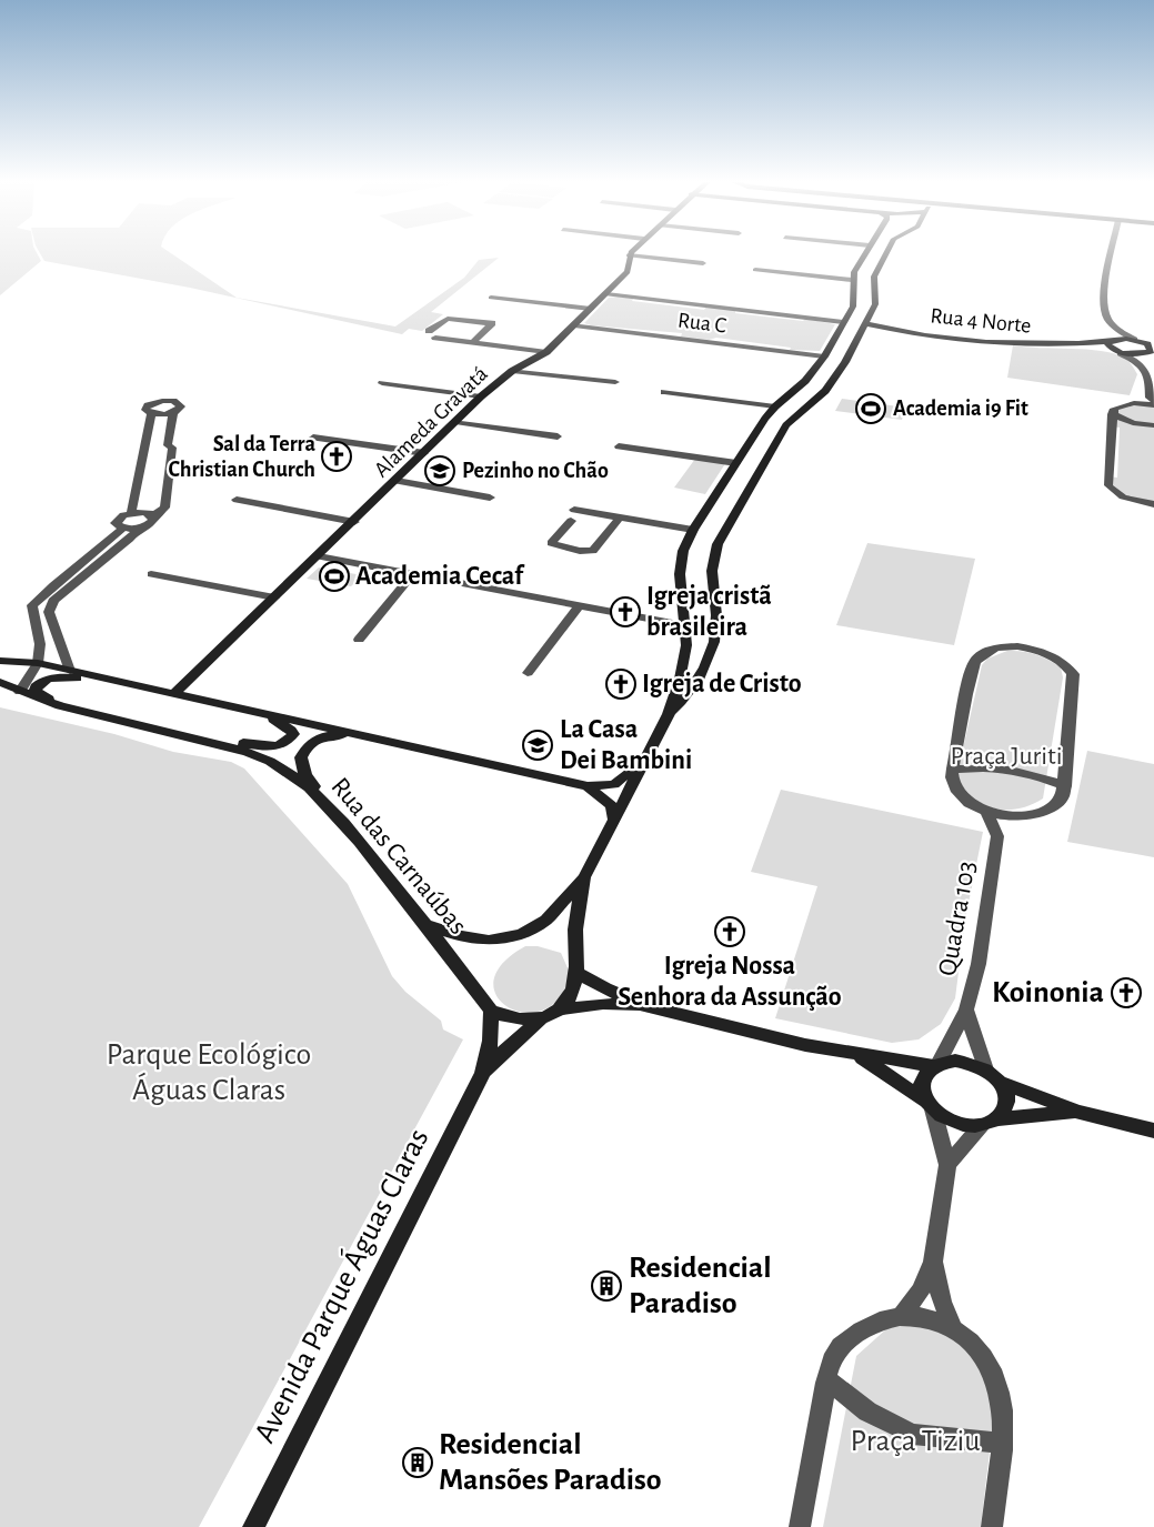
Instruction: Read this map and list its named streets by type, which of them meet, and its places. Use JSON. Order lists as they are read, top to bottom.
{
  "streets": {
    "street": [
      "Rua 4 Norte",
      "Rua C",
      "Alameda Gravatá",
      "Rua das Carnaúbas",
      "Quadra 103",
      "Avenida Parque Águas Claras"
    ]
  },
  "crossings": [
    ["Rua C", "Alameda Gravatá"],
    ["Alameda Gravatá", "Rua das Carnaúbas"],
    ["Rua das Carnaúbas", "Avenida Parque Águas Claras"]
  ],
  "parks": ["Praça Juriti", "Parque Ecológico Águas Claras", "Praça Tiziu"],
  "places": {
    "sports": ["Academia i9 Fit", "Academia Cecaf"],
    "church": [
      "Sal da Terra Christian Church",
      "Igreja cristã brasileira",
      "Igreja de Cristo",
      "Igreja Nossa Senhora da Assunção",
      "Koinonia"
    ],
    "school or university": ["Pezinho no Chão", "La Casa Dei Bambini"],
    "building": ["Residencial Paradiso", "Residencial Mansões Paradiso"]
  }
}
